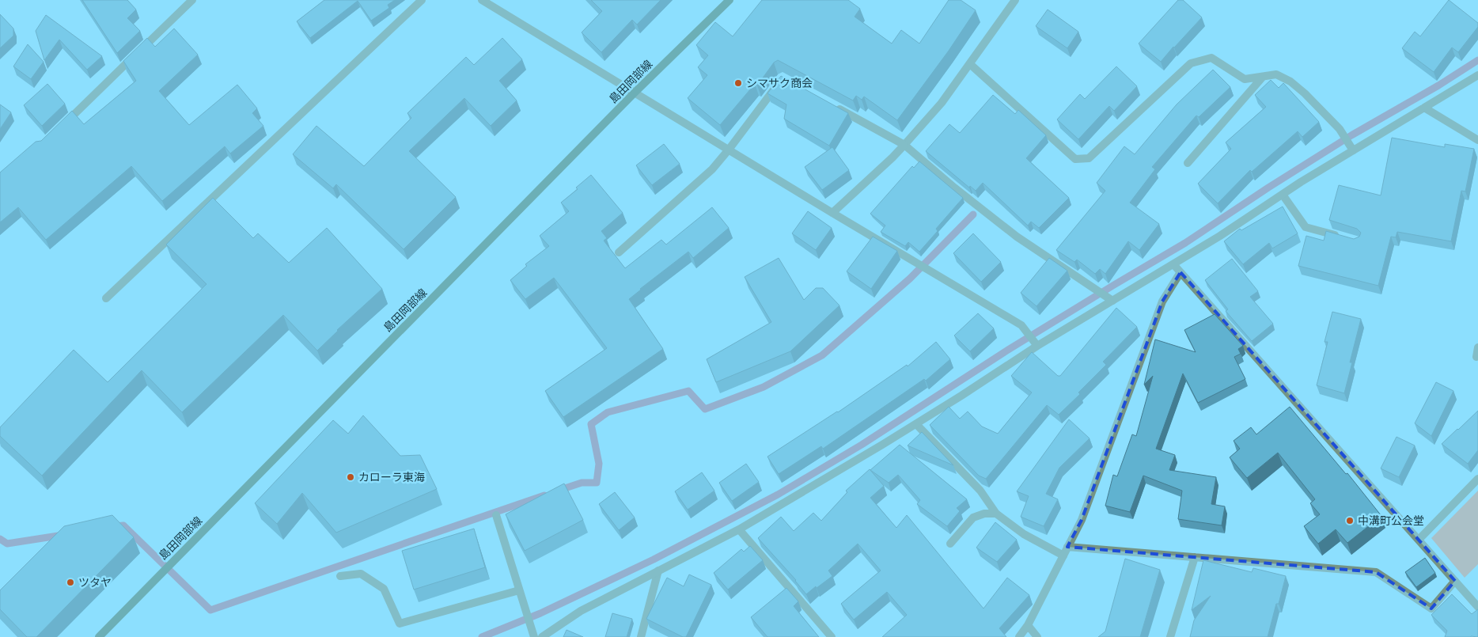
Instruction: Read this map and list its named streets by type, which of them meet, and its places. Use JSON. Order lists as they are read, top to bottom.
{
  "streets": {
    "main road": ["島田岡部線"]
  },
  "places": [
    "シマサク商会",
    "カローラ東海",
    "中溝町公会堂",
    "ツタヤ"
  ]
}
